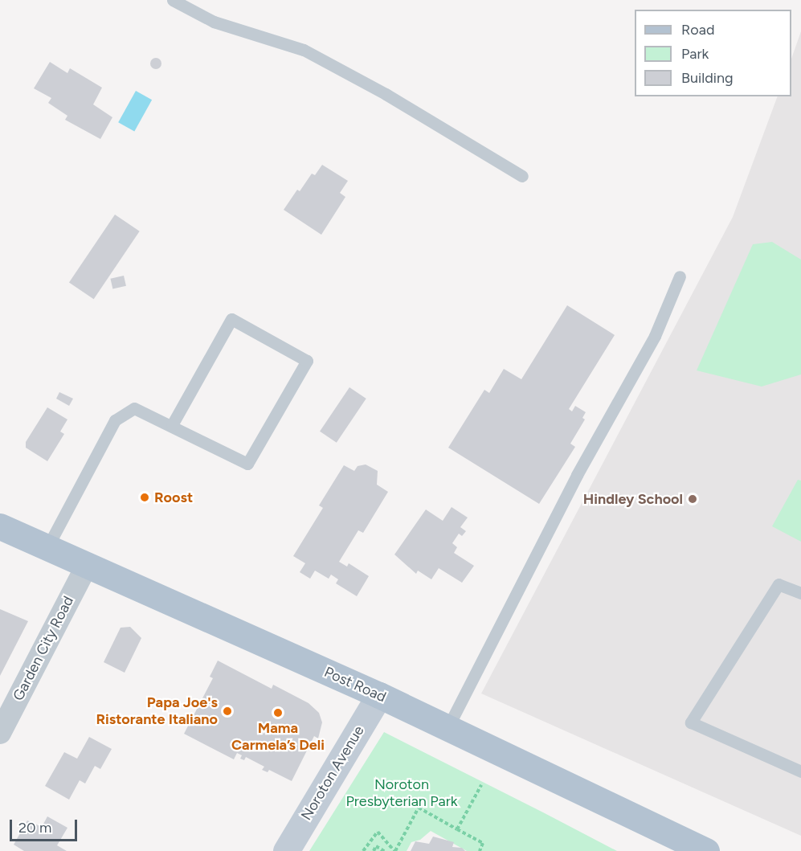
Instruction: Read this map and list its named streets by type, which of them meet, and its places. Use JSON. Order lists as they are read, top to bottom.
{
  "streets": {
    "main road": ["Post Road", "Noroton Avenue"],
    "street": ["Garden City Road"]
  },
  "crossings": [
    ["Garden City Road", "Post Road"],
    ["Post Road", "Noroton Avenue"]
  ],
  "parks": ["Noroton Presbyterian Park"],
  "places": [
    "Roost",
    "Hindley School",
    "Papa Joe's Ristorante Italiano",
    "Mama Carmela’s Deli"
  ],
  "legend": ["Road", "Park", "Building"],
  "scale_bar": "20 m"
}
